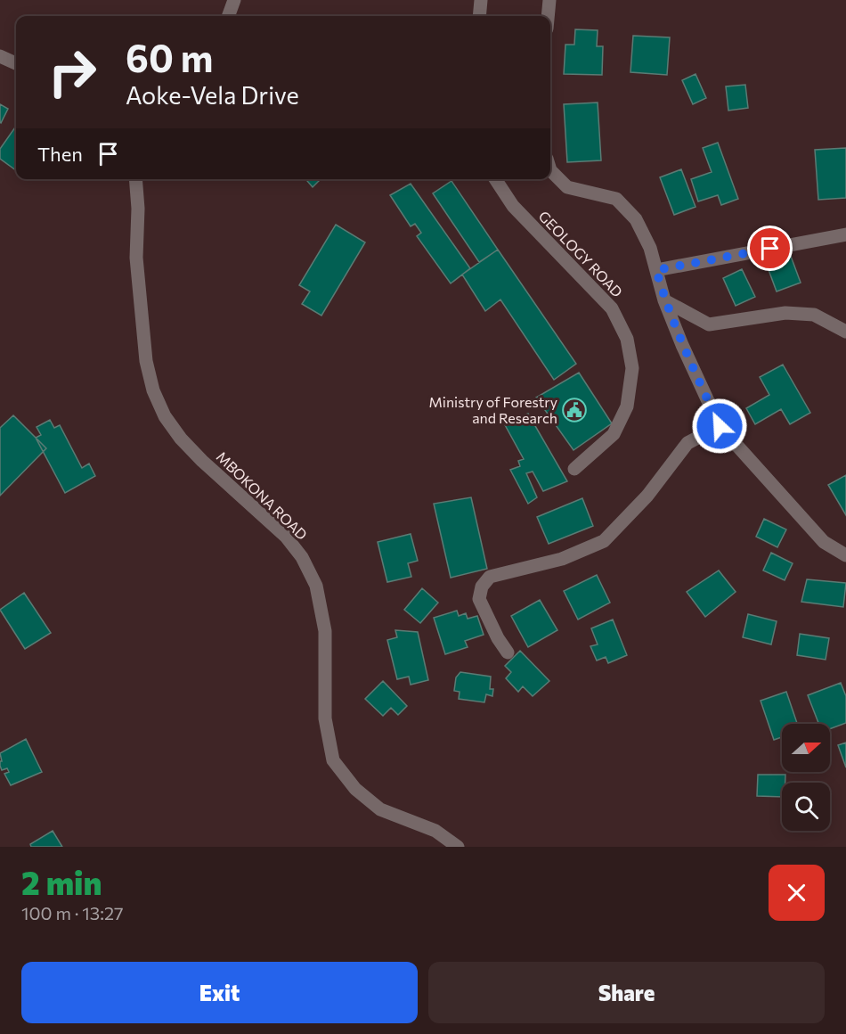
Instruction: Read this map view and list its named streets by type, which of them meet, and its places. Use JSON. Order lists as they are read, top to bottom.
{
  "streets": {
    "street": ["GEOLOGY ROAD", "MBOKONA ROAD"]
  },
  "places": {
    "public building": ["Ministry of Forestry and Research"]
  },
  "north": "right",
  "page": {
    "turn": ["60 m", "Aoke-Vela Drive"],
    "then": "Then",
    "heading": ["2 min", "100 m · 13:27"],
    "buttons": ["Exit", "Share"]
  }
}
